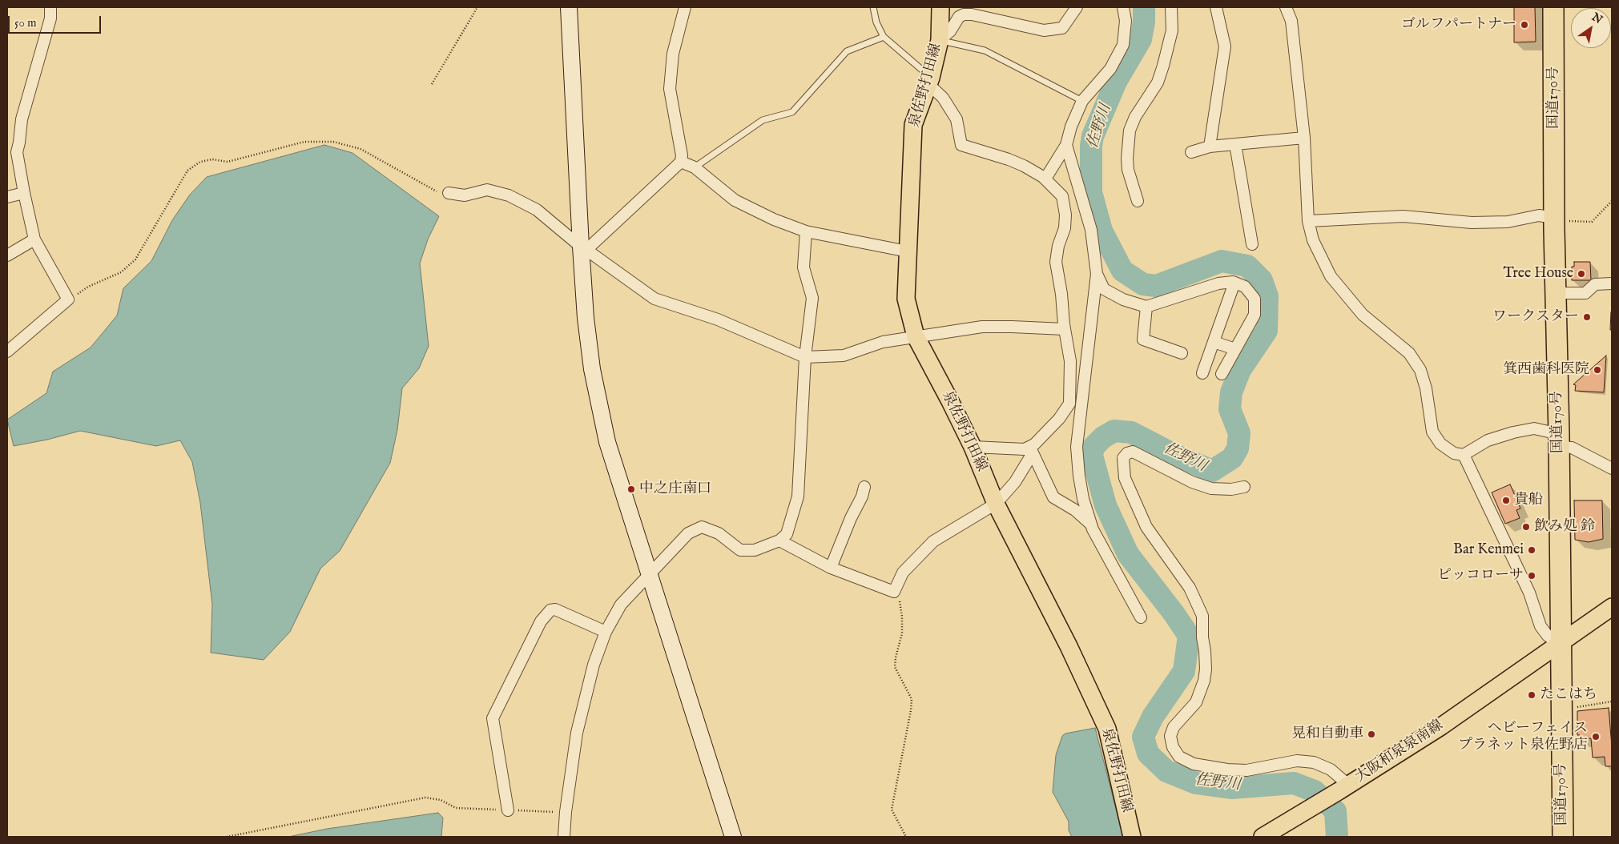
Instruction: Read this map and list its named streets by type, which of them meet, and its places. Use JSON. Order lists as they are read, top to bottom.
{
  "streets": {
    "highway": ["国道170号"],
    "main road": ["泉佐野打田線", "大阪和泉泉南線"]
  },
  "crossings": [
    ["国道170号", "大阪和泉泉南線"]
  ],
  "water": ["佐野川"],
  "places": [
    "ゴルフパートナー",
    "Tree House",
    "ワークスター",
    "箕西歯科医院",
    "中之庄南口",
    "貴船",
    "飲み処 鈴",
    "Bar Kenmei",
    "ピッコローサ",
    "たこはち",
    "晃和自動車",
    "ヘビーフェイス プラネット泉佐野店"
  ],
  "scale_bar": "50 m",
  "north": "top right"
}
